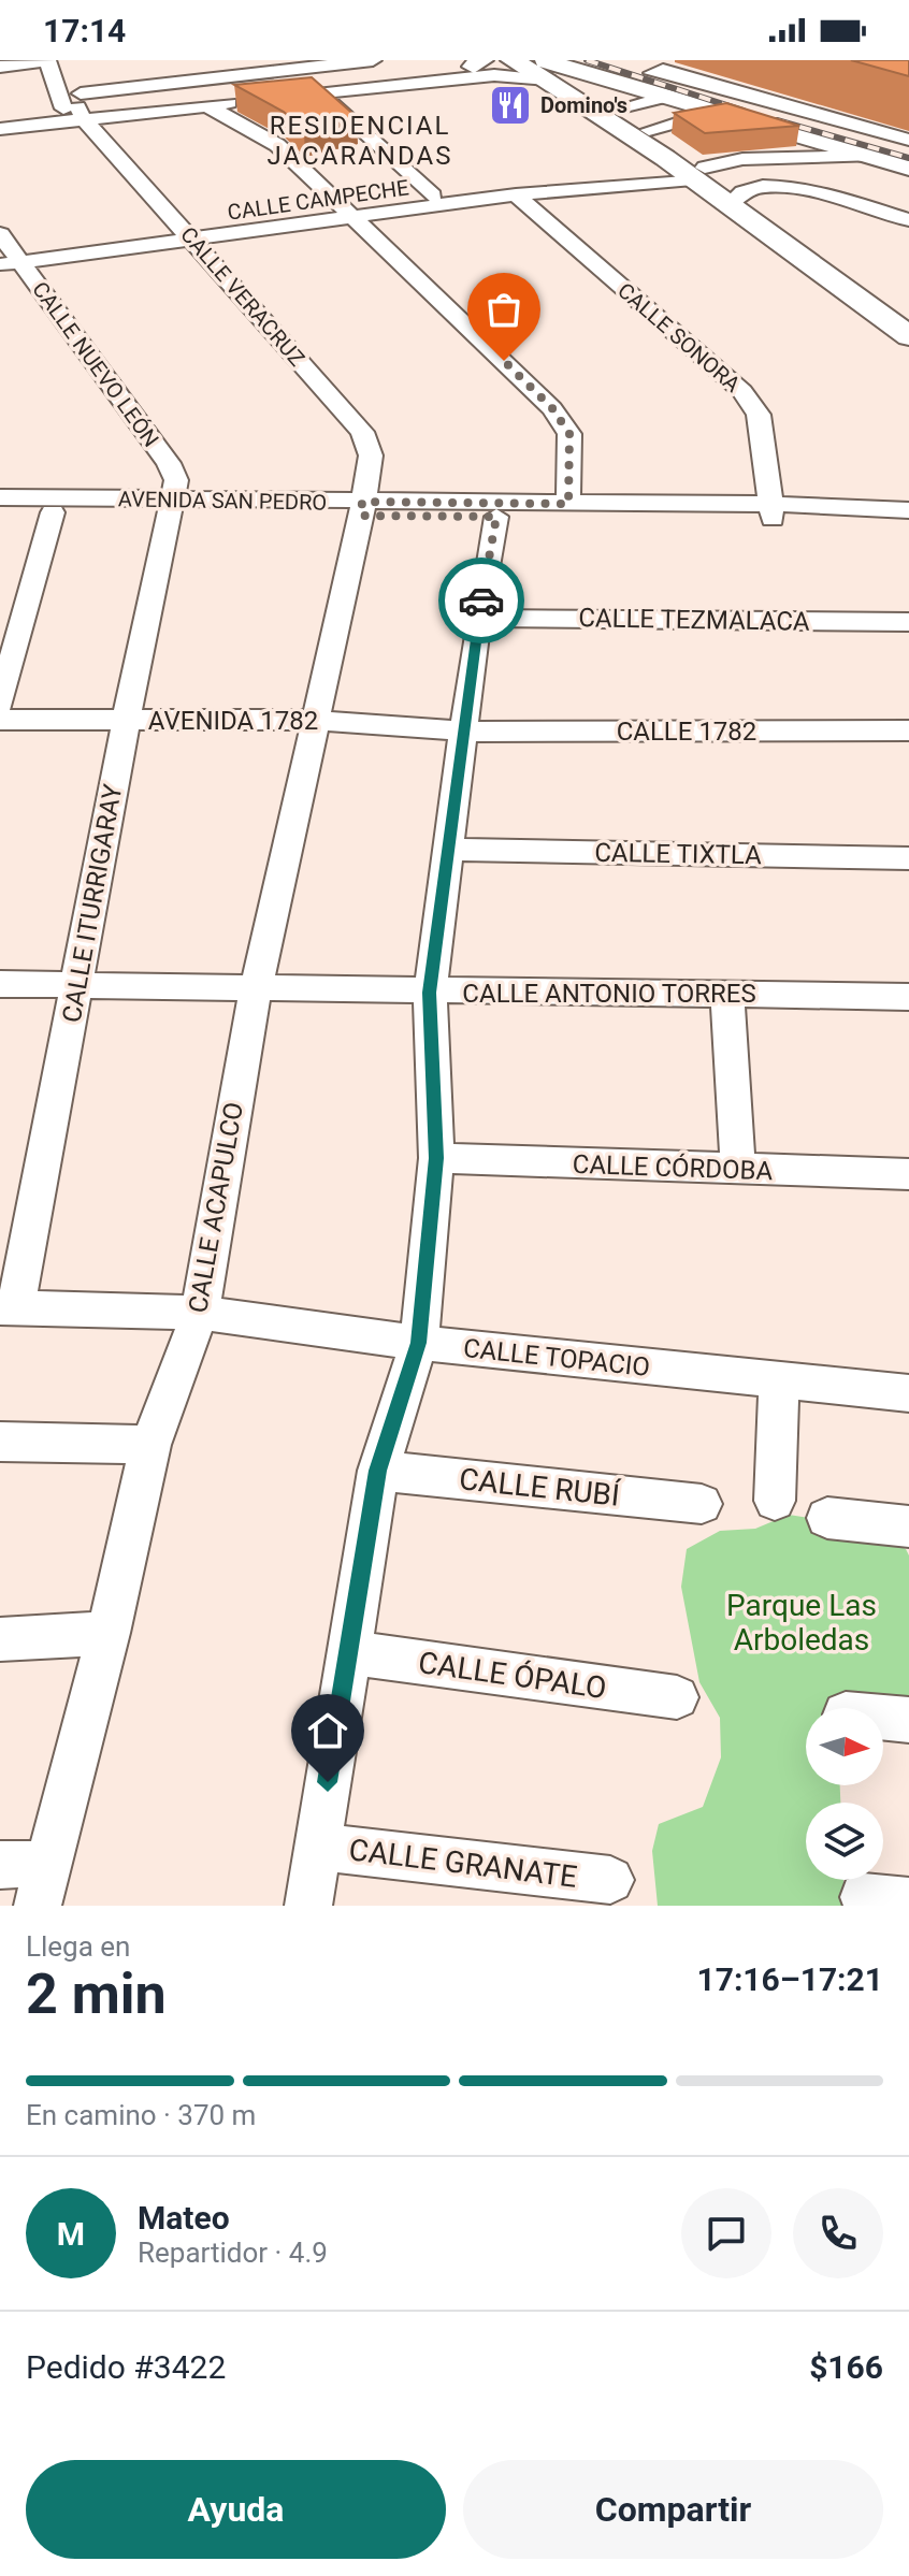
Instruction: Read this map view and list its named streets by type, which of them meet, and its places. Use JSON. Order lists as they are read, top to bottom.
{
  "streets": {
    "street": [
      "CALLE CAMPECHE",
      "CALLE VERACRUZ",
      "CALLE SONORA",
      "CALLE NUEVO LEÓN",
      "AVENIDA SAN PEDRO",
      "CALLE TEZMALACA",
      "AVENIDA 1782",
      "CALLE 1782",
      "CALLE TIXTLA",
      "CALLE ITURRIGARAY",
      "CALLE ANTONIO TORRES",
      "CALLE CÓRDOBA",
      "CALLE ACAPULCO",
      "CALLE TOPACIO",
      "CALLE RUBÍ",
      "CALLE ÓPALO",
      "CALLE GRANATE"
    ]
  },
  "crossings": [
    ["CALLE CAMPECHE", "CALLE VERACRUZ"],
    ["CALLE CAMPECHE", "CALLE SONORA"],
    ["CALLE CAMPECHE", "CALLE NUEVO LEÓN"],
    ["CALLE VERACRUZ", "AVENIDA SAN PEDRO"],
    ["CALLE VERACRUZ", "CALLE ACAPULCO"],
    ["CALLE SONORA", "AVENIDA SAN PEDRO"],
    ["CALLE NUEVO LEÓN", "AVENIDA SAN PEDRO"],
    ["CALLE NUEVO LEÓN", "CALLE ITURRIGARAY"],
    ["AVENIDA SAN PEDRO", "CALLE ITURRIGARAY"],
    ["AVENIDA SAN PEDRO", "CALLE ACAPULCO"],
    ["AVENIDA 1782", "CALLE 1782"],
    ["AVENIDA 1782", "CALLE ITURRIGARAY"],
    ["AVENIDA 1782", "CALLE ACAPULCO"],
    ["CALLE ITURRIGARAY", "CALLE ANTONIO TORRES"],
    ["CALLE ITURRIGARAY", "CALLE TOPACIO"],
    ["CALLE ANTONIO TORRES", "CALLE ACAPULCO"],
    ["CALLE ACAPULCO", "CALLE TOPACIO"]
  ],
  "districts": ["RESIDENCIAL JACARANDAS"],
  "parks": ["Parque Las Arboledas"],
  "places": {
    "restaurant": ["Domino's"]
  },
  "north": "right",
  "page": {
    "status": "17:14",
    "heading": ["2 min", "Llega en", "17:16–17:21"],
    "panel": [
      "Mateo",
      "Repartidor · 4.9",
      "Pedido #3422",
      "$166"
    ],
    "bar": "En camino · 370 m",
    "round": "M",
    "buttons": ["Ayuda", "Compartir"]
  }
}
